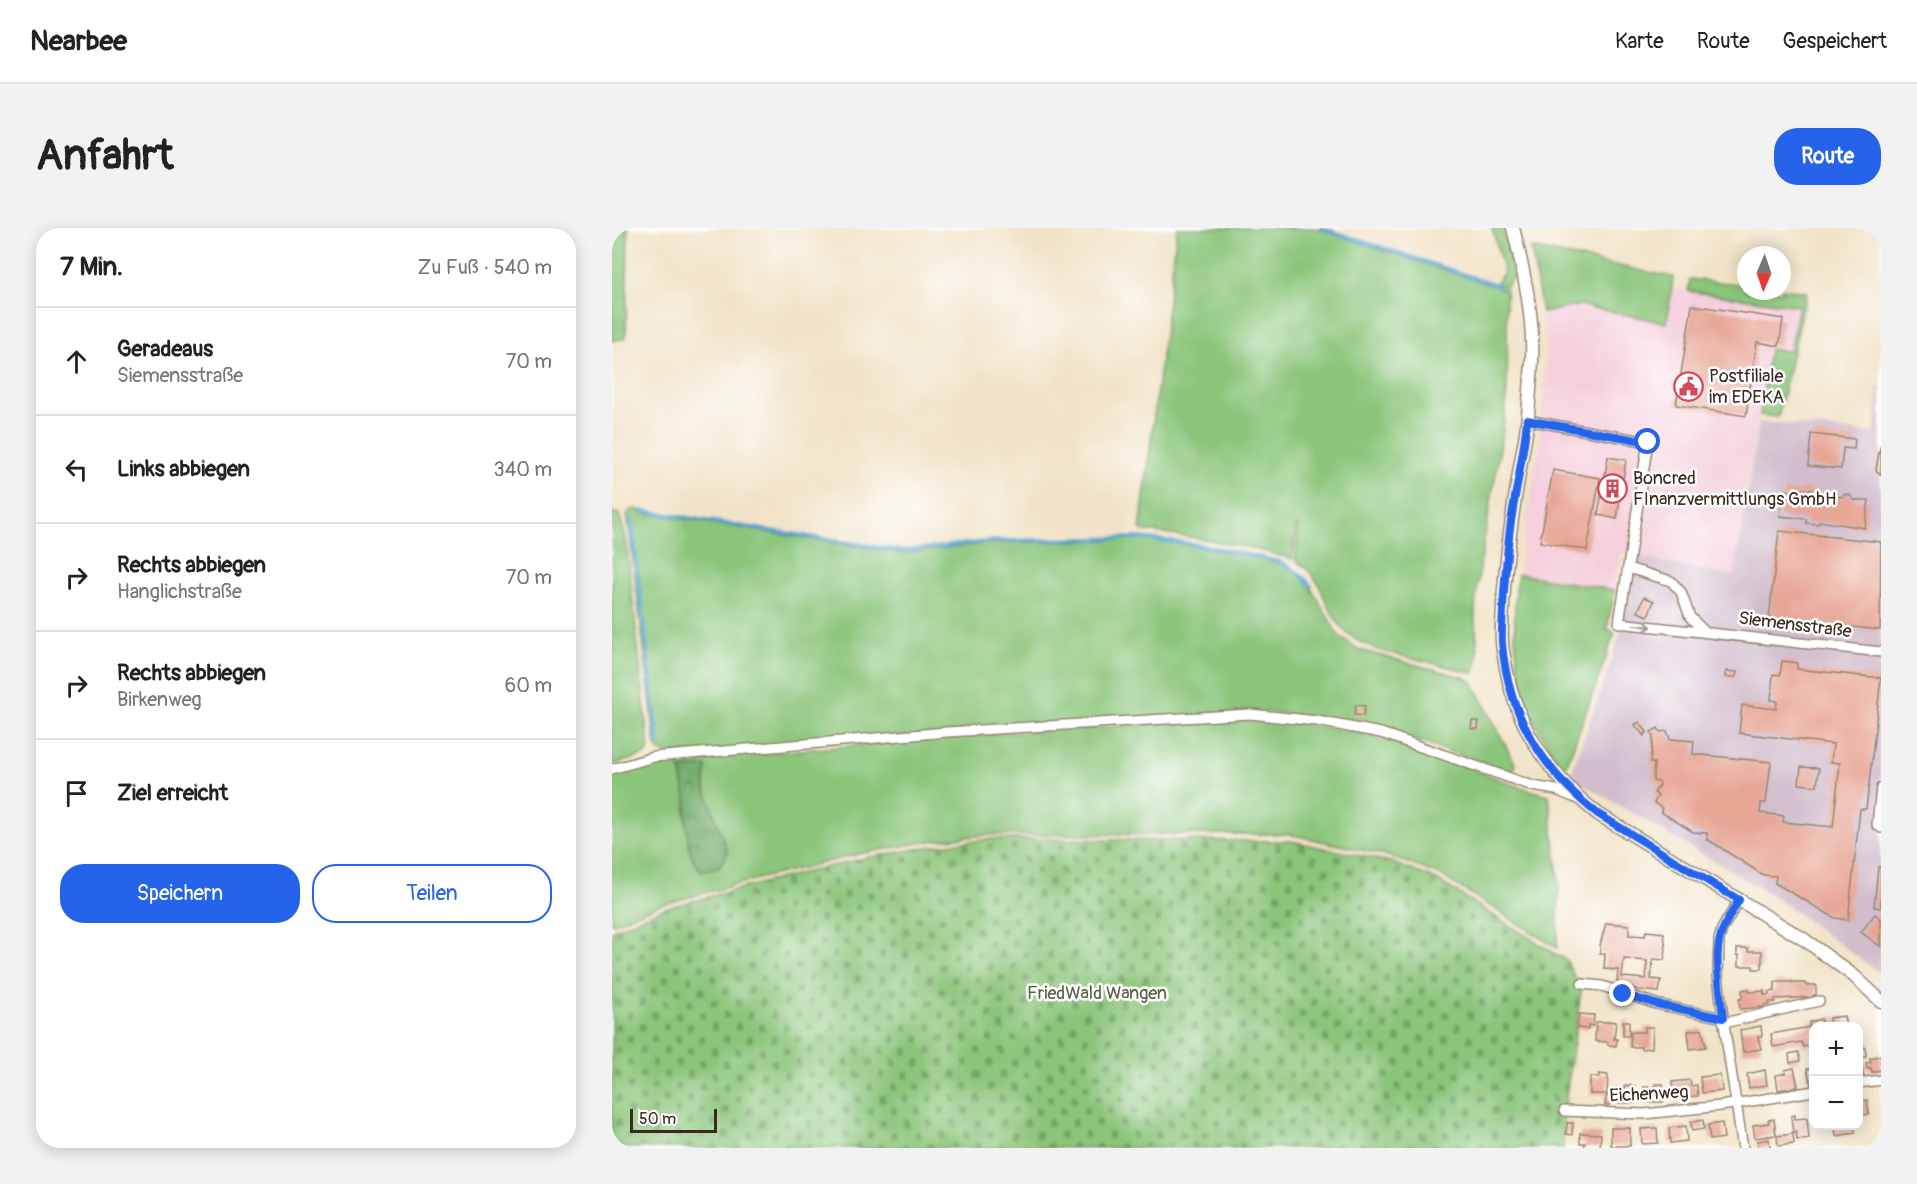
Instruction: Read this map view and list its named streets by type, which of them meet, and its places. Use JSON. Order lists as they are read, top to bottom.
{
  "streets": {
    "street": ["Siemensstraße", "Eichenweg"]
  },
  "parks": ["FriedWald Wangen"],
  "places": {
    "public building": ["Postfiliale im EDEKA"],
    "building": ["Boncred FInanzvermittlungs GmbH"]
  },
  "scale_bar": "50 m",
  "north": "bottom",
  "page": {
    "header": "Nearbee",
    "nav": ["Karte", "Route", "Gespeichert"],
    "buttons": [
      "Route",
      ["Speichern", "Teilen"]
    ],
    "title": "Anfahrt",
    "heading": ["7 Min.", "Zu Fuß · 540 m"],
    "list": [
      ["Geradeaus", "Siemensstraße", "70 m"],
      ["Links abbiegen", "340 m"],
      ["Rechts abbiegen", "Hanglichstraße", "70 m"],
      ["Rechts abbiegen", "Birkenweg", "60 m"],
      "Ziel erreicht"
    ],
    "map_buttons": ["+", "−"],
    "scale": "50 m"
  }
}
